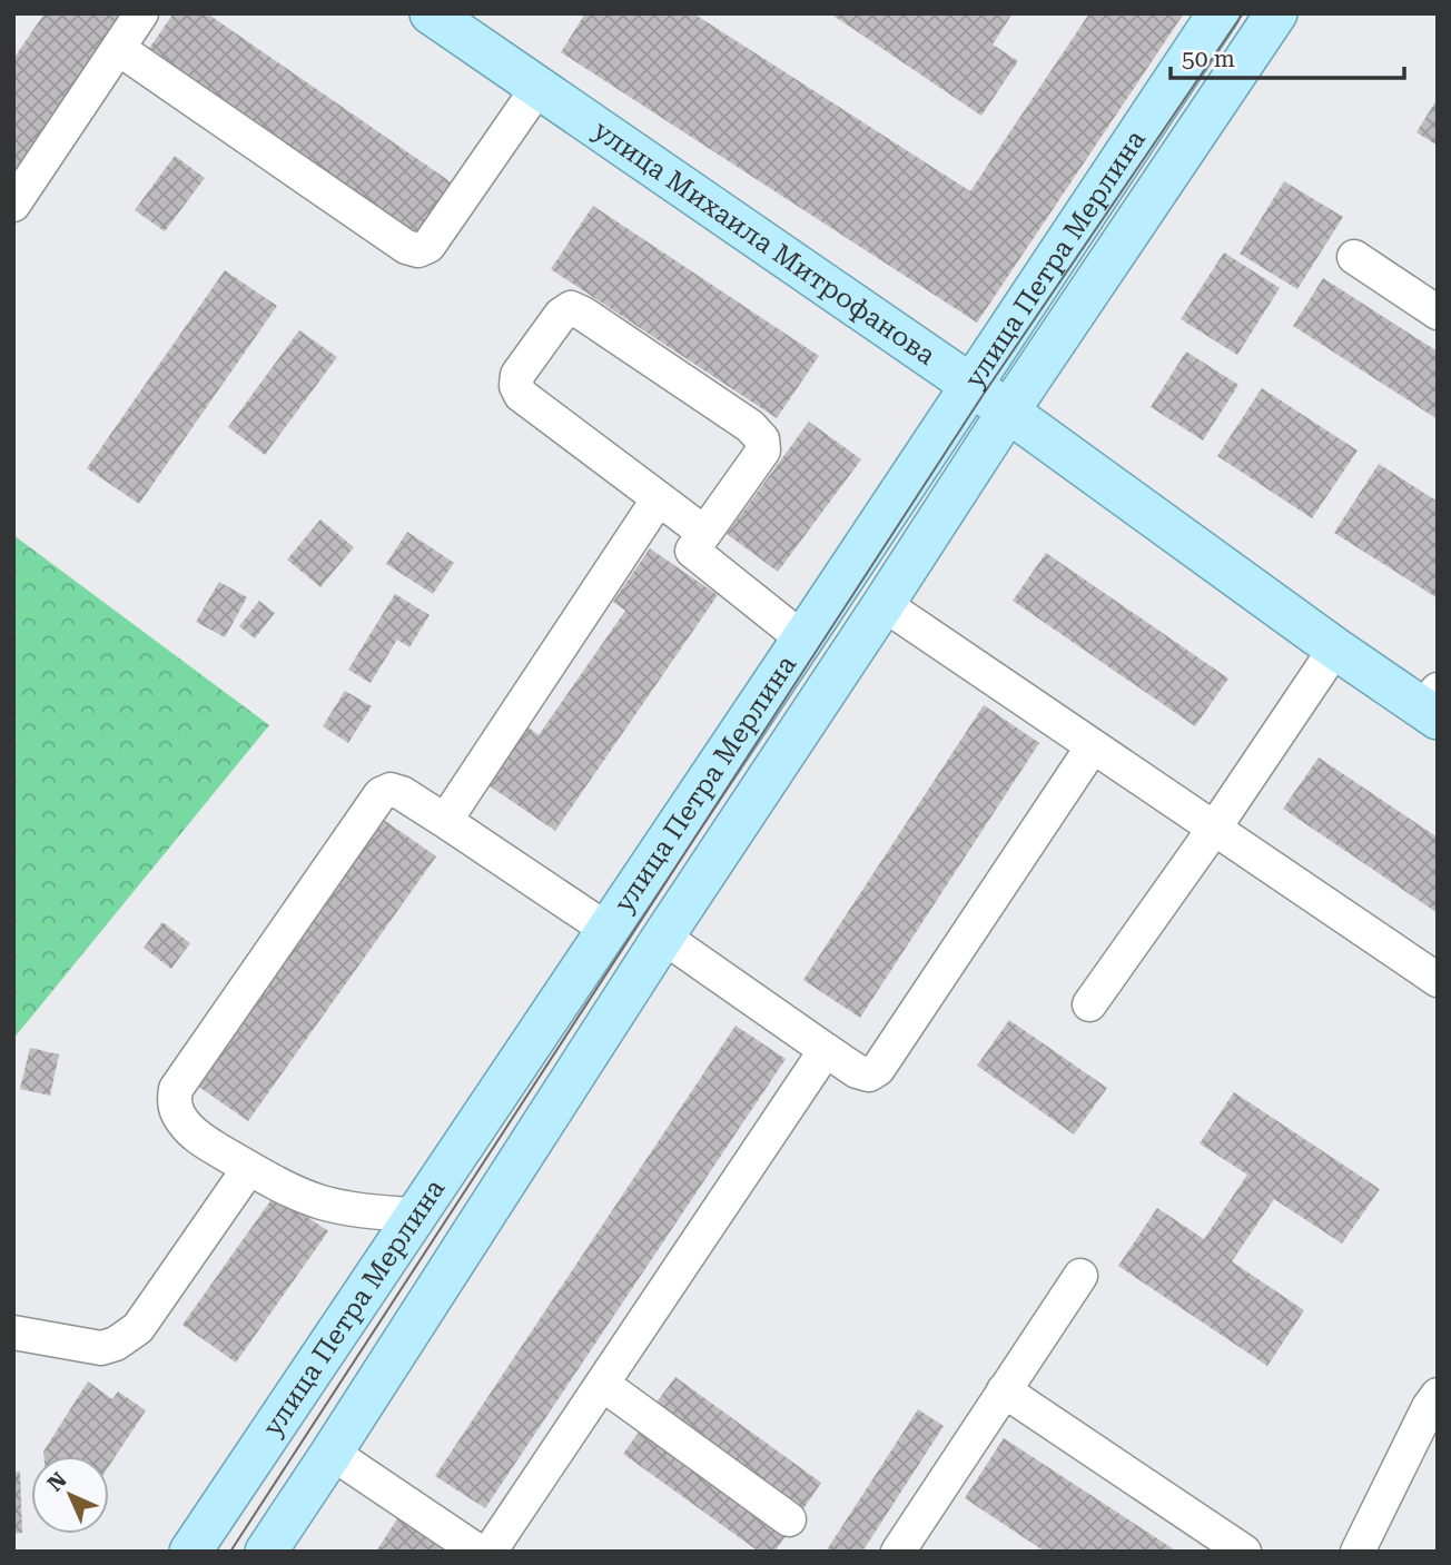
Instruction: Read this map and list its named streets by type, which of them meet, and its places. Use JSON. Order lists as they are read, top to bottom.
{
  "streets": {
    "main road": ["улица Михаила Митрофанова", "улица Петра Мерлина"]
  },
  "crossings": [
    ["улица Михаила Митрофанова", "улица Петра Мерлина"]
  ],
  "scale_bar": "50 m",
  "north": "top left"
}
